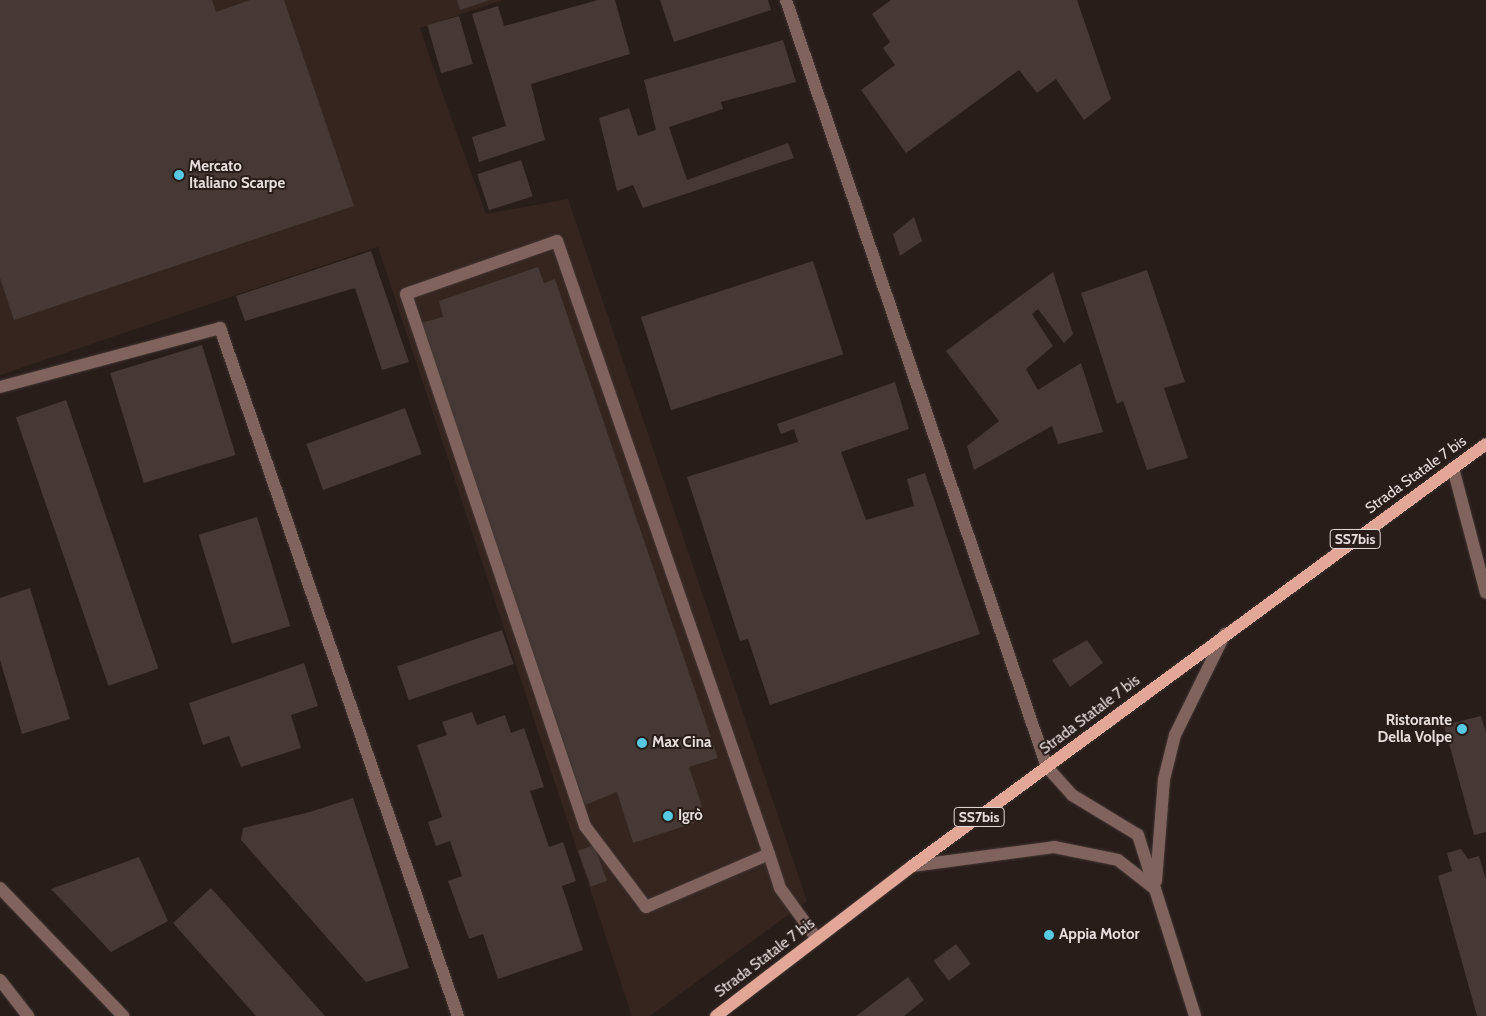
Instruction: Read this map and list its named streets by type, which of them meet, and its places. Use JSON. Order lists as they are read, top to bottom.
{
  "streets": {
    "main road": ["Strada Statale 7 bis", "SS7bis"]
  },
  "places": [
    "Mercato Italiano Scarpe",
    "Ristorante Della Volpe",
    "Max Cina",
    "Igrò",
    "Appia Motor"
  ]
}
